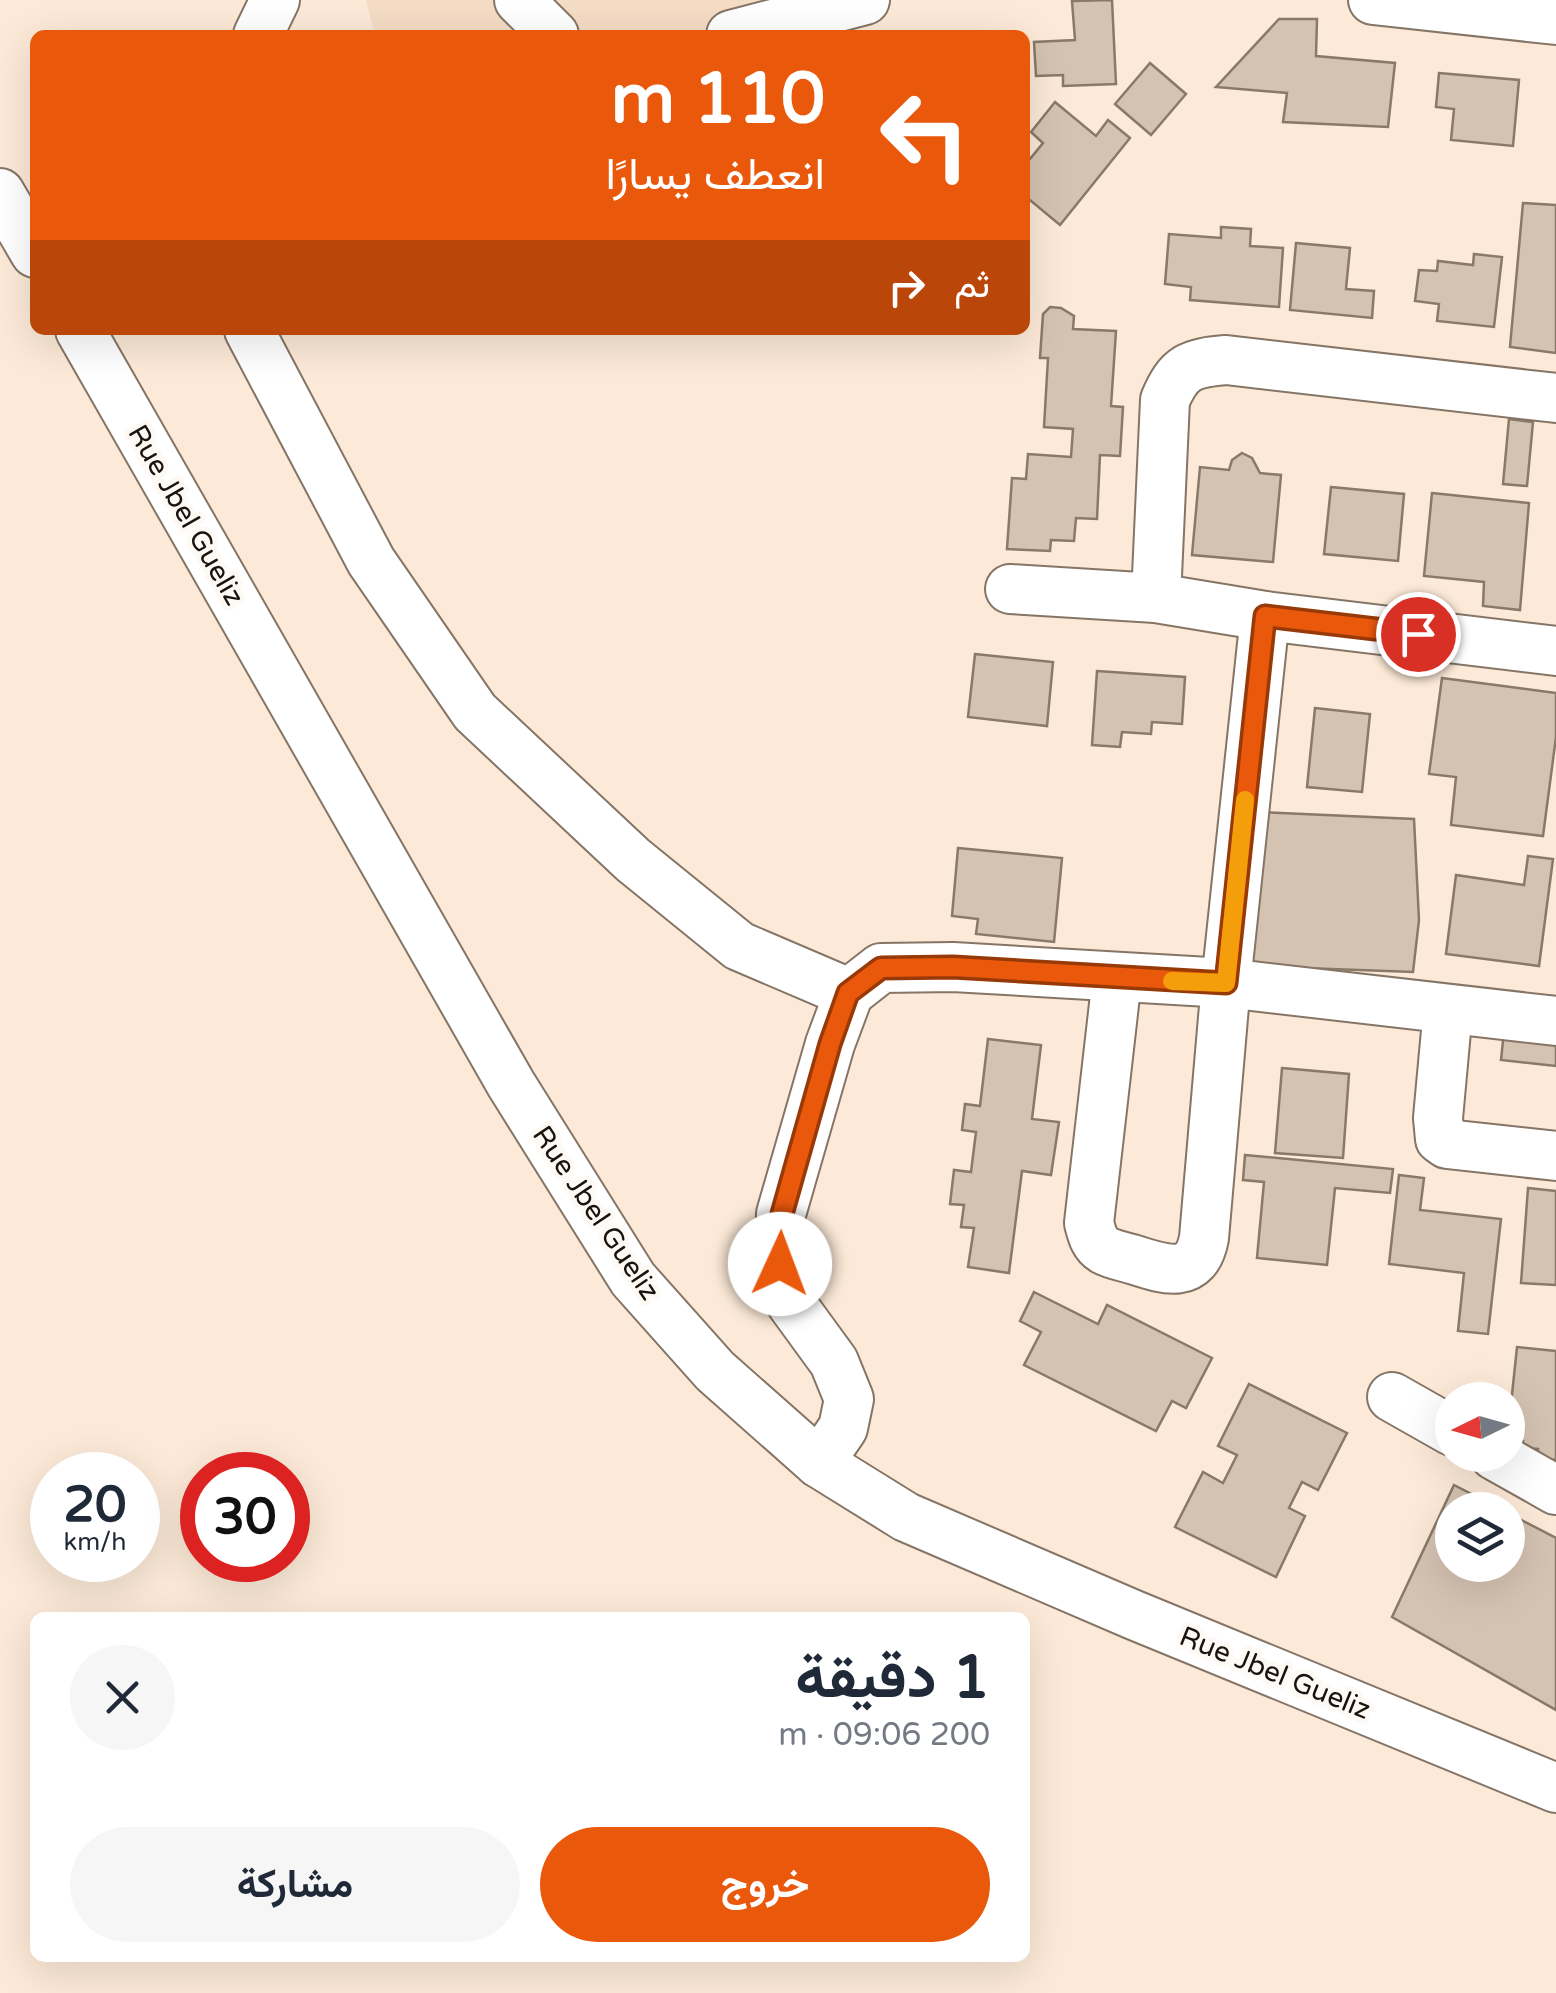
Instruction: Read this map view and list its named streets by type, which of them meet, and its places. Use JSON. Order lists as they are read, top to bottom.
{
  "streets": {
    "street": ["Rue Jbel Gueliz"]
  },
  "north": "left",
  "page": {
    "turn": ["110 m", "انعطف يسارًا"],
    "then": "ثم",
    "speed": "20 km/h",
    "limit": "30",
    "heading": ["1 دقيقة", "200 m · 09:06"],
    "buttons": ["خروج", "مشاركة"]
  }
}
